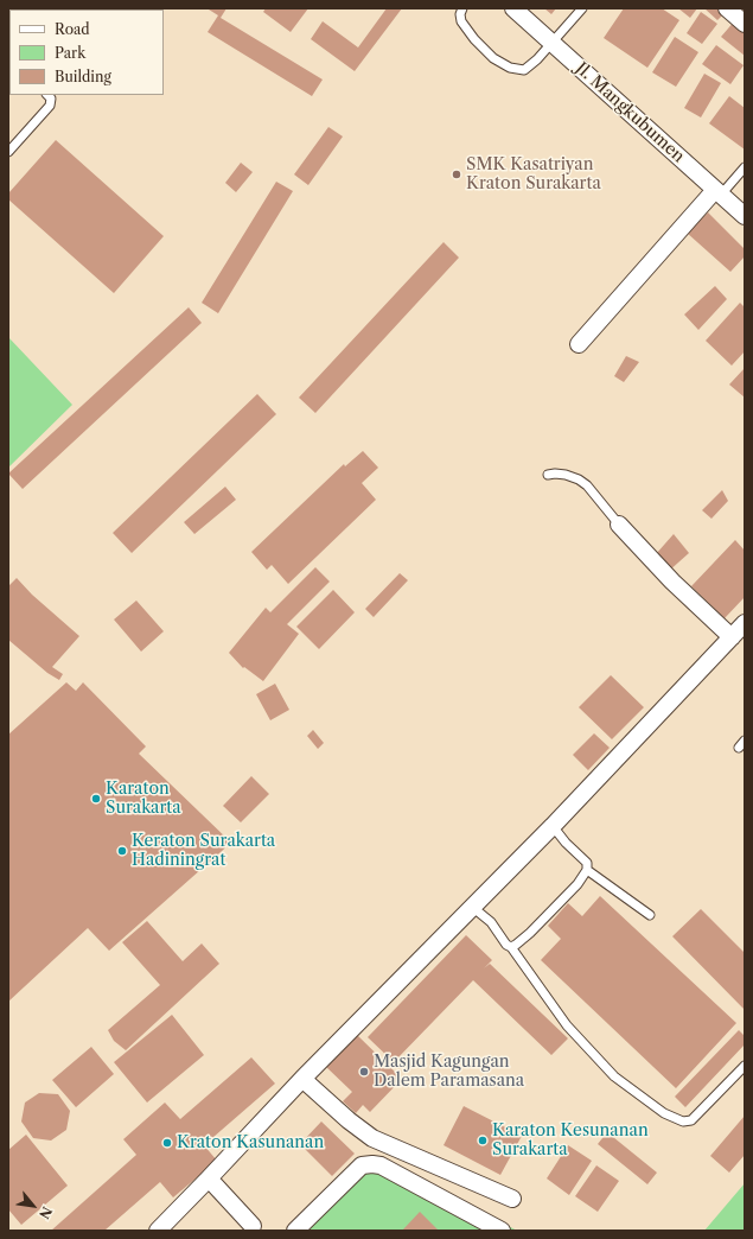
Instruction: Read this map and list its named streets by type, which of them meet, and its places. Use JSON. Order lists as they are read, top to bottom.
{
  "streets": {
    "street": ["Jl. Mangkubumen"]
  },
  "places": [
    "SMK Kasatriyan Kraton Surakarta",
    "Karaton Surakarta",
    "Keraton Surakarta Hadiningrat",
    "Masjid Kagungan Dalem Paramasana",
    "Karaton Kesunanan Surakarta",
    "Kraton Kasunanan"
  ],
  "legend": ["Road", "Park", "Building"],
  "north": "bottom right"
}
